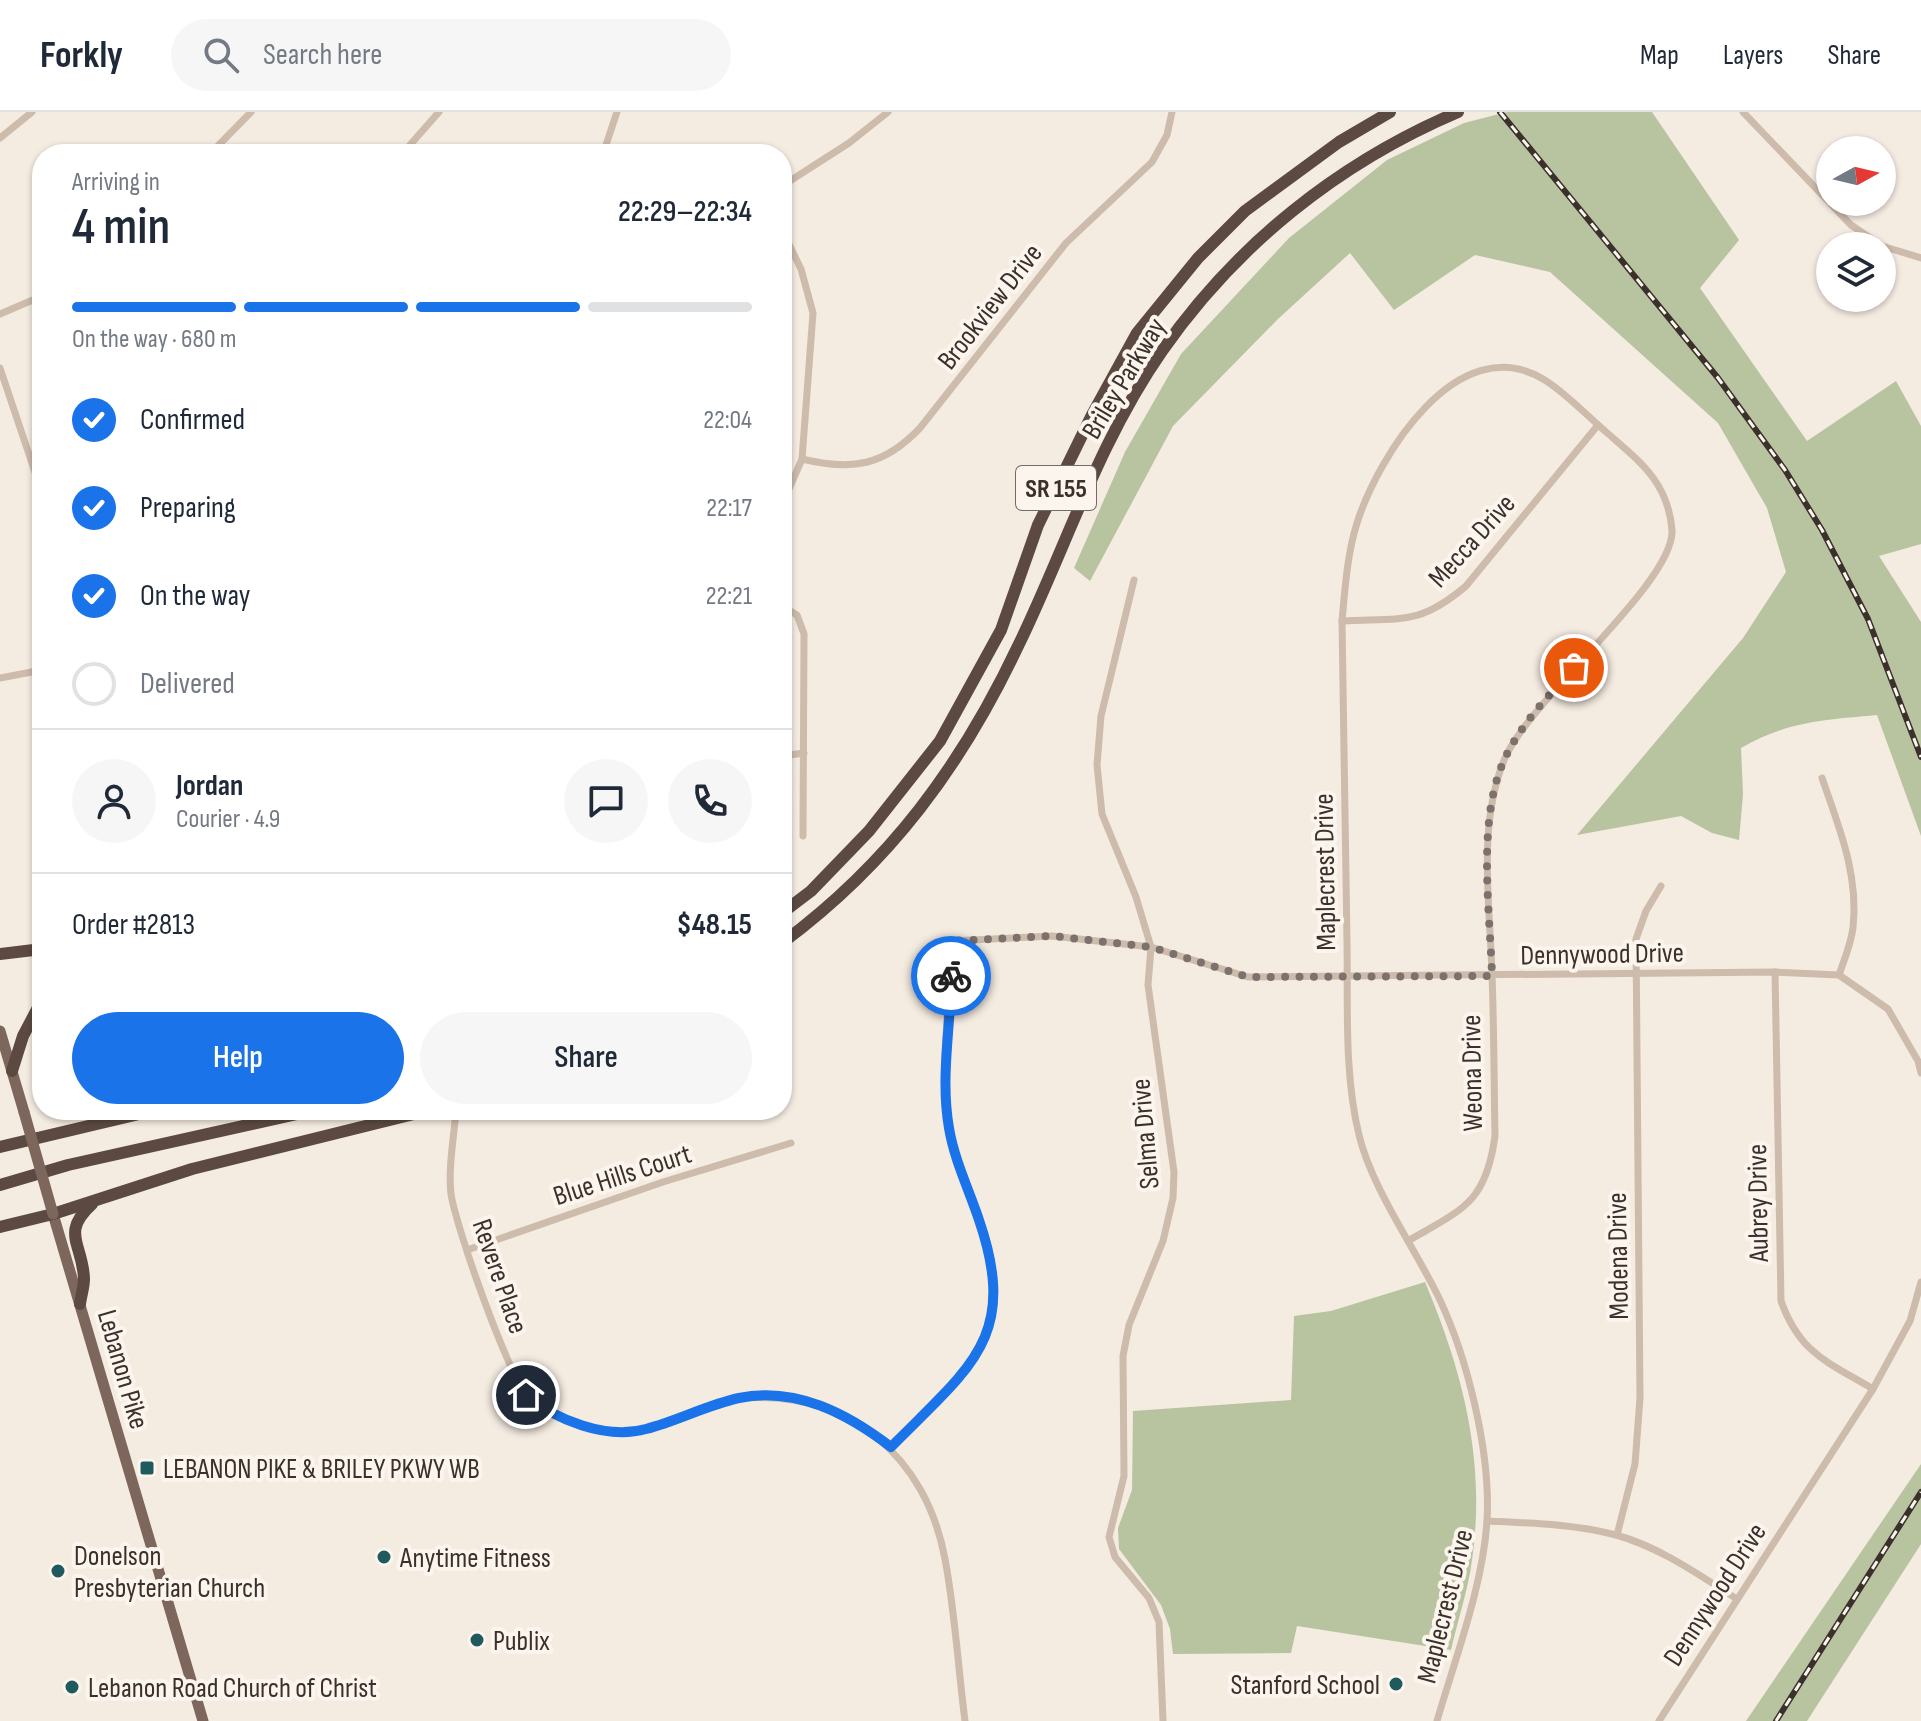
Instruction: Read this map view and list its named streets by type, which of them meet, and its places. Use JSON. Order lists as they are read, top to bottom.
{
  "streets": {
    "highway": ["Briley Parkway", "SR 155"],
    "main road": ["Lebanon Pike"],
    "street": [
      "Brookview Drive",
      "Mecca Drive",
      "Maplecrest Drive",
      "Dennywood Drive",
      "Weona Drive",
      "Selma Drive",
      "Blue Hills Court",
      "Aubrey Drive",
      "Modena Drive",
      "Revere Place"
    ]
  },
  "crossings": [
    ["Mecca Drive", "Maplecrest Drive"],
    ["Mecca Drive", "Weona Drive"],
    ["Maplecrest Drive", "Dennywood Drive"],
    ["Maplecrest Drive", "Weona Drive"],
    ["Dennywood Drive", "Weona Drive"],
    ["Dennywood Drive", "Selma Drive"],
    ["Dennywood Drive", "Aubrey Drive"],
    ["Dennywood Drive", "Modena Drive"],
    ["Dennywood Drive", "Revere Place"],
    ["Blue Hills Court", "Revere Place"]
  ],
  "places": {
    "transit": ["LEBANON PIKE & BRILEY PKWY WB"],
    "other": [
      "Anytime Fitness",
      "Donelson Presbyterian Church",
      "Publix",
      "Stanford School",
      "Lebanon Road Church of Christ"
    ]
  },
  "north": "right",
  "page": {
    "header": "Forkly",
    "search": "Search here",
    "nav": ["Map", "Layers", "Share"],
    "heading": ["4 min", "Arriving in", "22:29–22:34"],
    "panel": [
      "Jordan",
      "Courier · 4.9",
      "Order #2813",
      "$48.15"
    ],
    "bar": "On the way · 680 m",
    "list": [
      ["Confirmed", "22:04"],
      ["Preparing", "22:17"],
      ["On the way", "22:21"],
      "Delivered"
    ],
    "buttons": ["Help", "Share"]
  }
}
